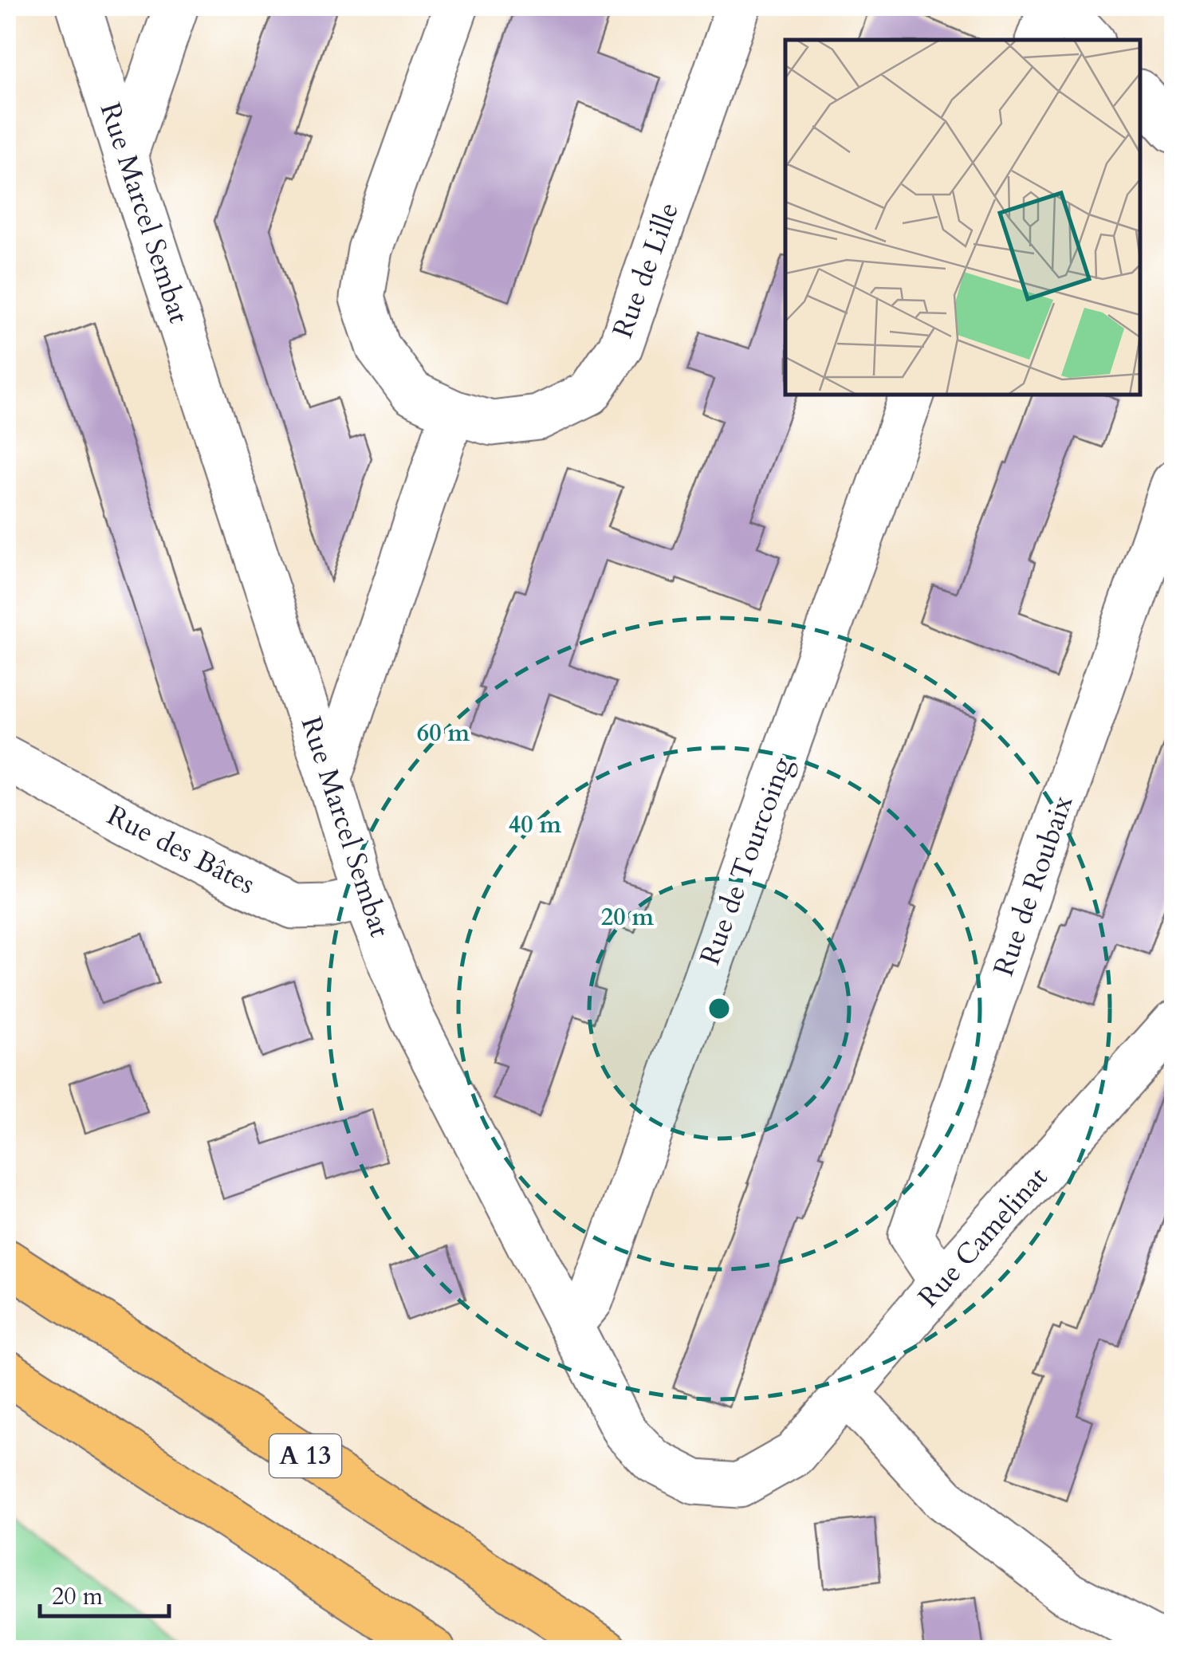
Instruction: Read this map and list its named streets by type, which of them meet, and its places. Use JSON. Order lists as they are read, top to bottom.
{
  "streets": {
    "highway": ["A 13"],
    "street": [
      "Rue Marcel Sembat",
      "Rue de Lille",
      "Rue des Bâtes",
      "Rue de Tourcoing",
      "Rue de Roubaix",
      "Rue Camelinat"
    ]
  },
  "crossings": [
    ["Rue Marcel Sembat", "Rue des Bâtes"],
    ["Rue Marcel Sembat", "Rue de Tourcoing"],
    ["Rue Marcel Sembat", "Rue Camelinat"],
    ["Rue de Roubaix", "Rue Camelinat"]
  ],
  "scale_bar": "20 m",
  "rings": ["60 m", "40 m", "20 m"]
}
